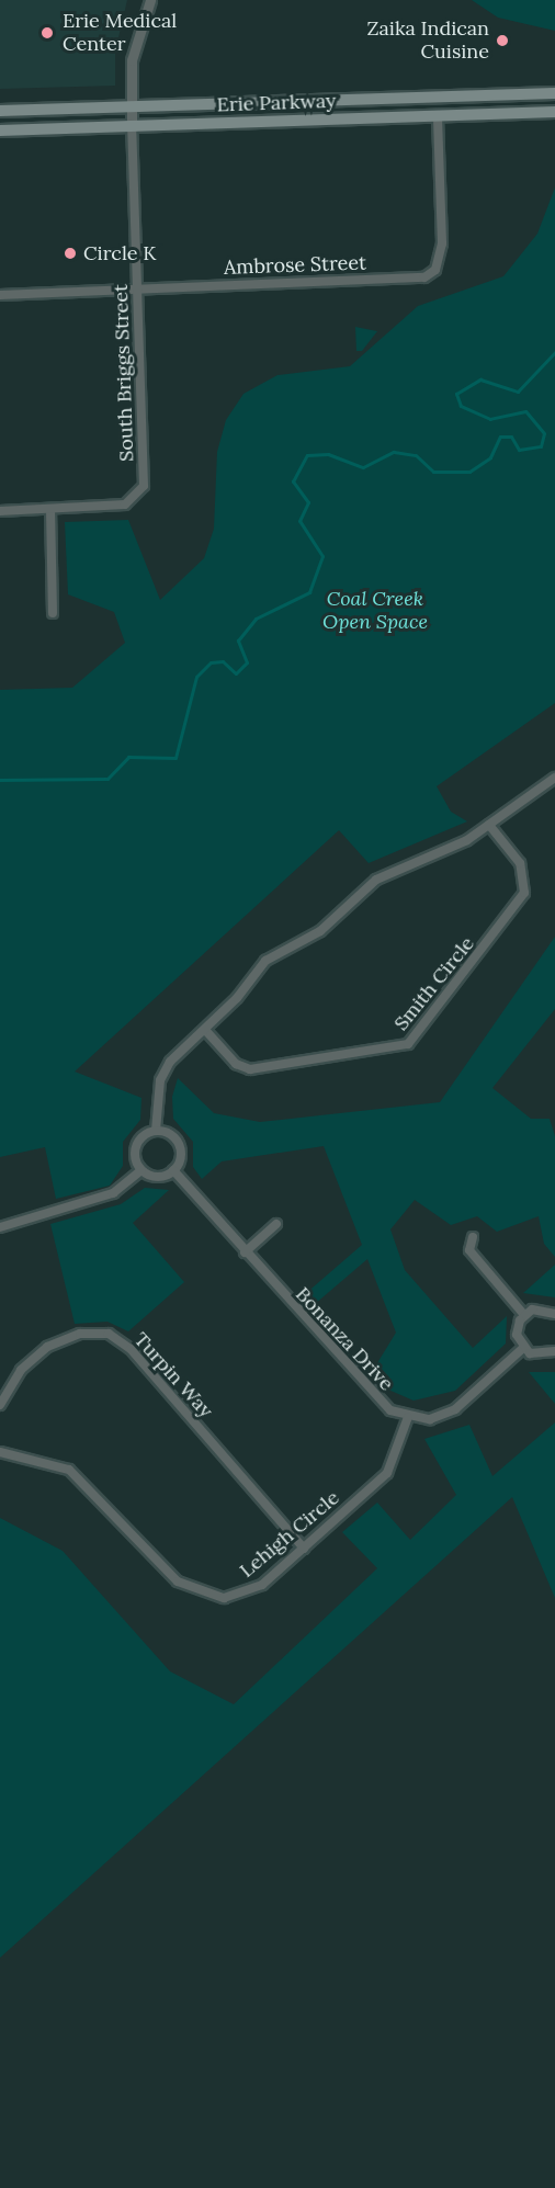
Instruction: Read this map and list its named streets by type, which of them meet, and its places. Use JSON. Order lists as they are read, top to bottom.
{
  "streets": {
    "main road": ["Erie Parkway"],
    "street": [
      "Ambrose Street",
      "South Briggs Street",
      "Smith Circle",
      "Bonanza Drive",
      "Turpin Way",
      "Lehigh Circle"
    ]
  },
  "crossings": [
    ["Erie Parkway", "Ambrose Street"],
    ["Erie Parkway", "South Briggs Street"],
    ["Ambrose Street", "South Briggs Street"],
    ["Bonanza Drive", "Lehigh Circle"],
    ["Turpin Way", "Lehigh Circle"]
  ],
  "parks": ["Coal Creek Open Space"],
  "places": ["Erie Medical Center", "Zaika Indican Cuisine", "Circle K"]
}
